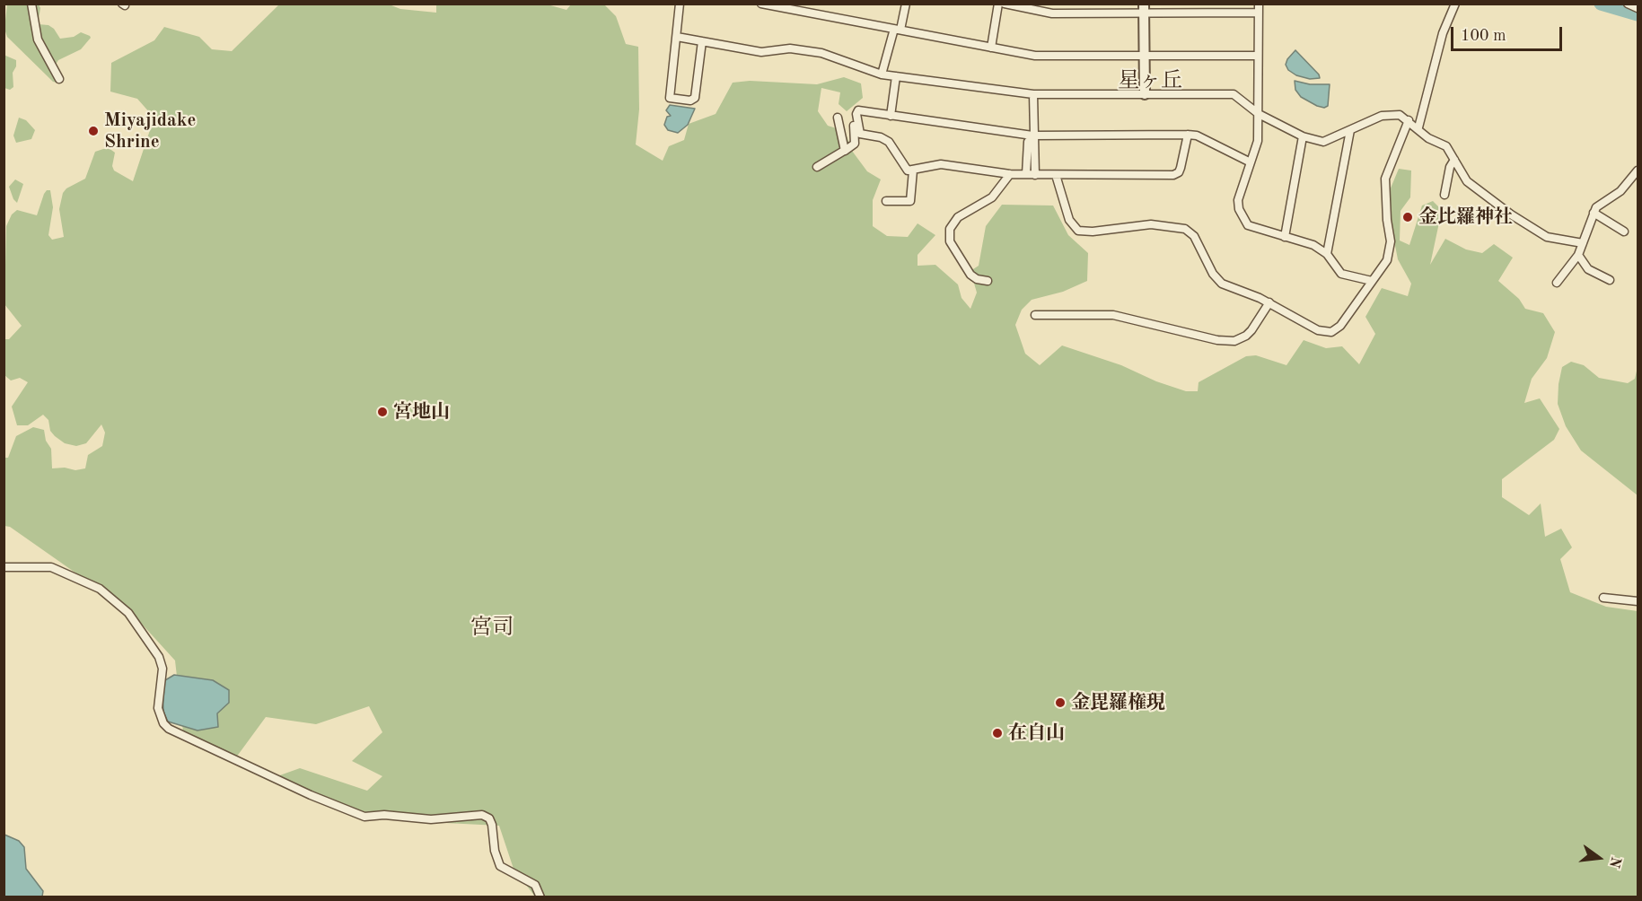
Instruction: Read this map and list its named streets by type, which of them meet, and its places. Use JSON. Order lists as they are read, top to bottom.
{
  "districts": ["星ヶ丘", "宮司"],
  "places": [
    "Miyajidake Shrine",
    "金比羅神社",
    "宮地山",
    "金毘羅権現",
    "在自山"
  ],
  "scale_bar": "100 m",
  "north": "right"
}
